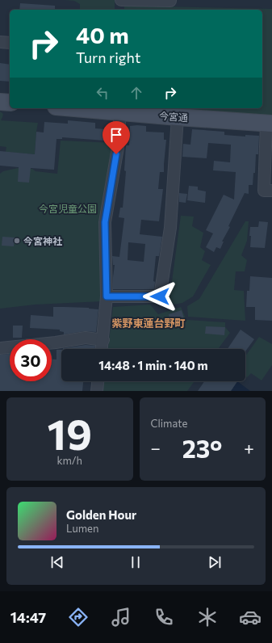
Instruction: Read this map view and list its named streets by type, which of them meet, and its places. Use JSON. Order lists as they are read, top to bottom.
{
  "streets": {
    "street": ["今宮通"]
  },
  "districts": ["紫野東蓮台野町"],
  "parks": ["今宮児童公園"],
  "places": ["今宮神社"],
  "page": {
    "turn": ["40 m", "Turn right"],
    "limit": "30",
    "trip": "14:48 · 1 min · 140 m",
    "tile": [
      ["19", "km/h"],
      "Climate"
    ],
    "heat": ["−", "23°", "+"],
    "song": ["Golden Hour", "Lumen"],
    "tabs": "14:47"
  }
}
